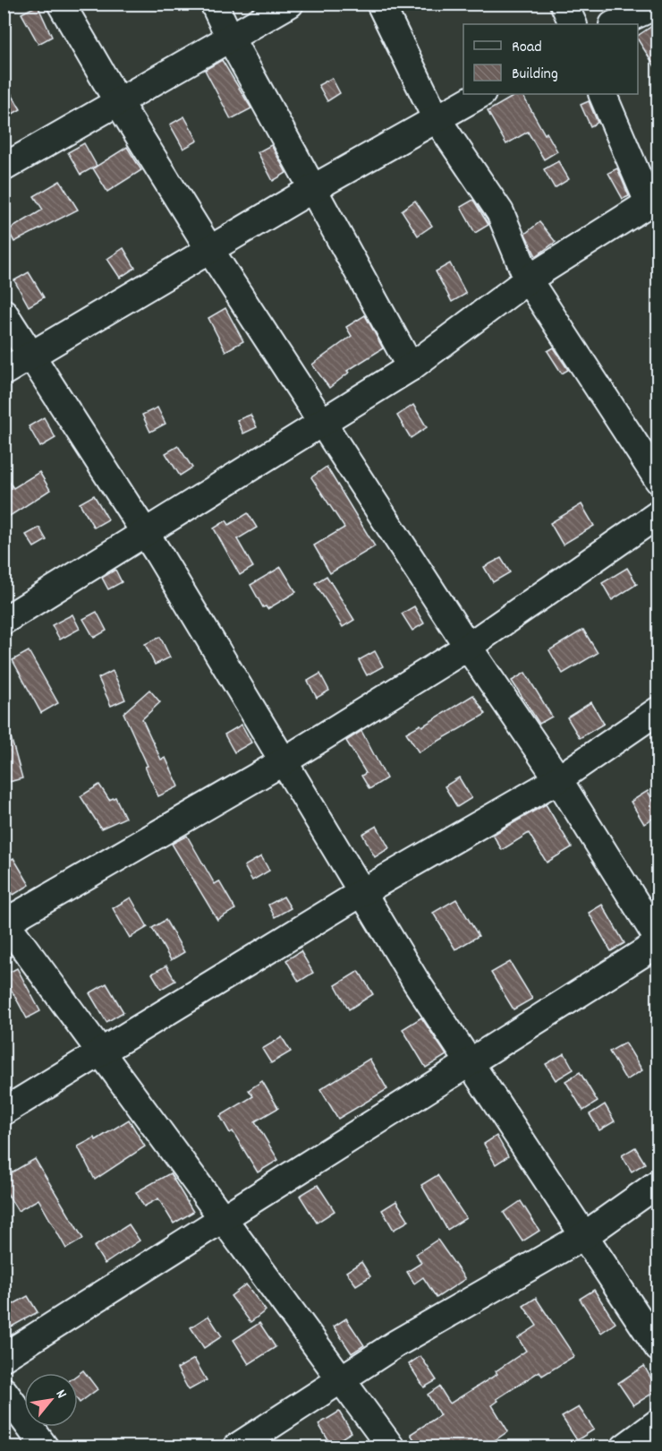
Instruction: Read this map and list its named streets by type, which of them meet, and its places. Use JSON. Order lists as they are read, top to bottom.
{
  "legend": ["Road", "Building"],
  "north": "top right"
}
